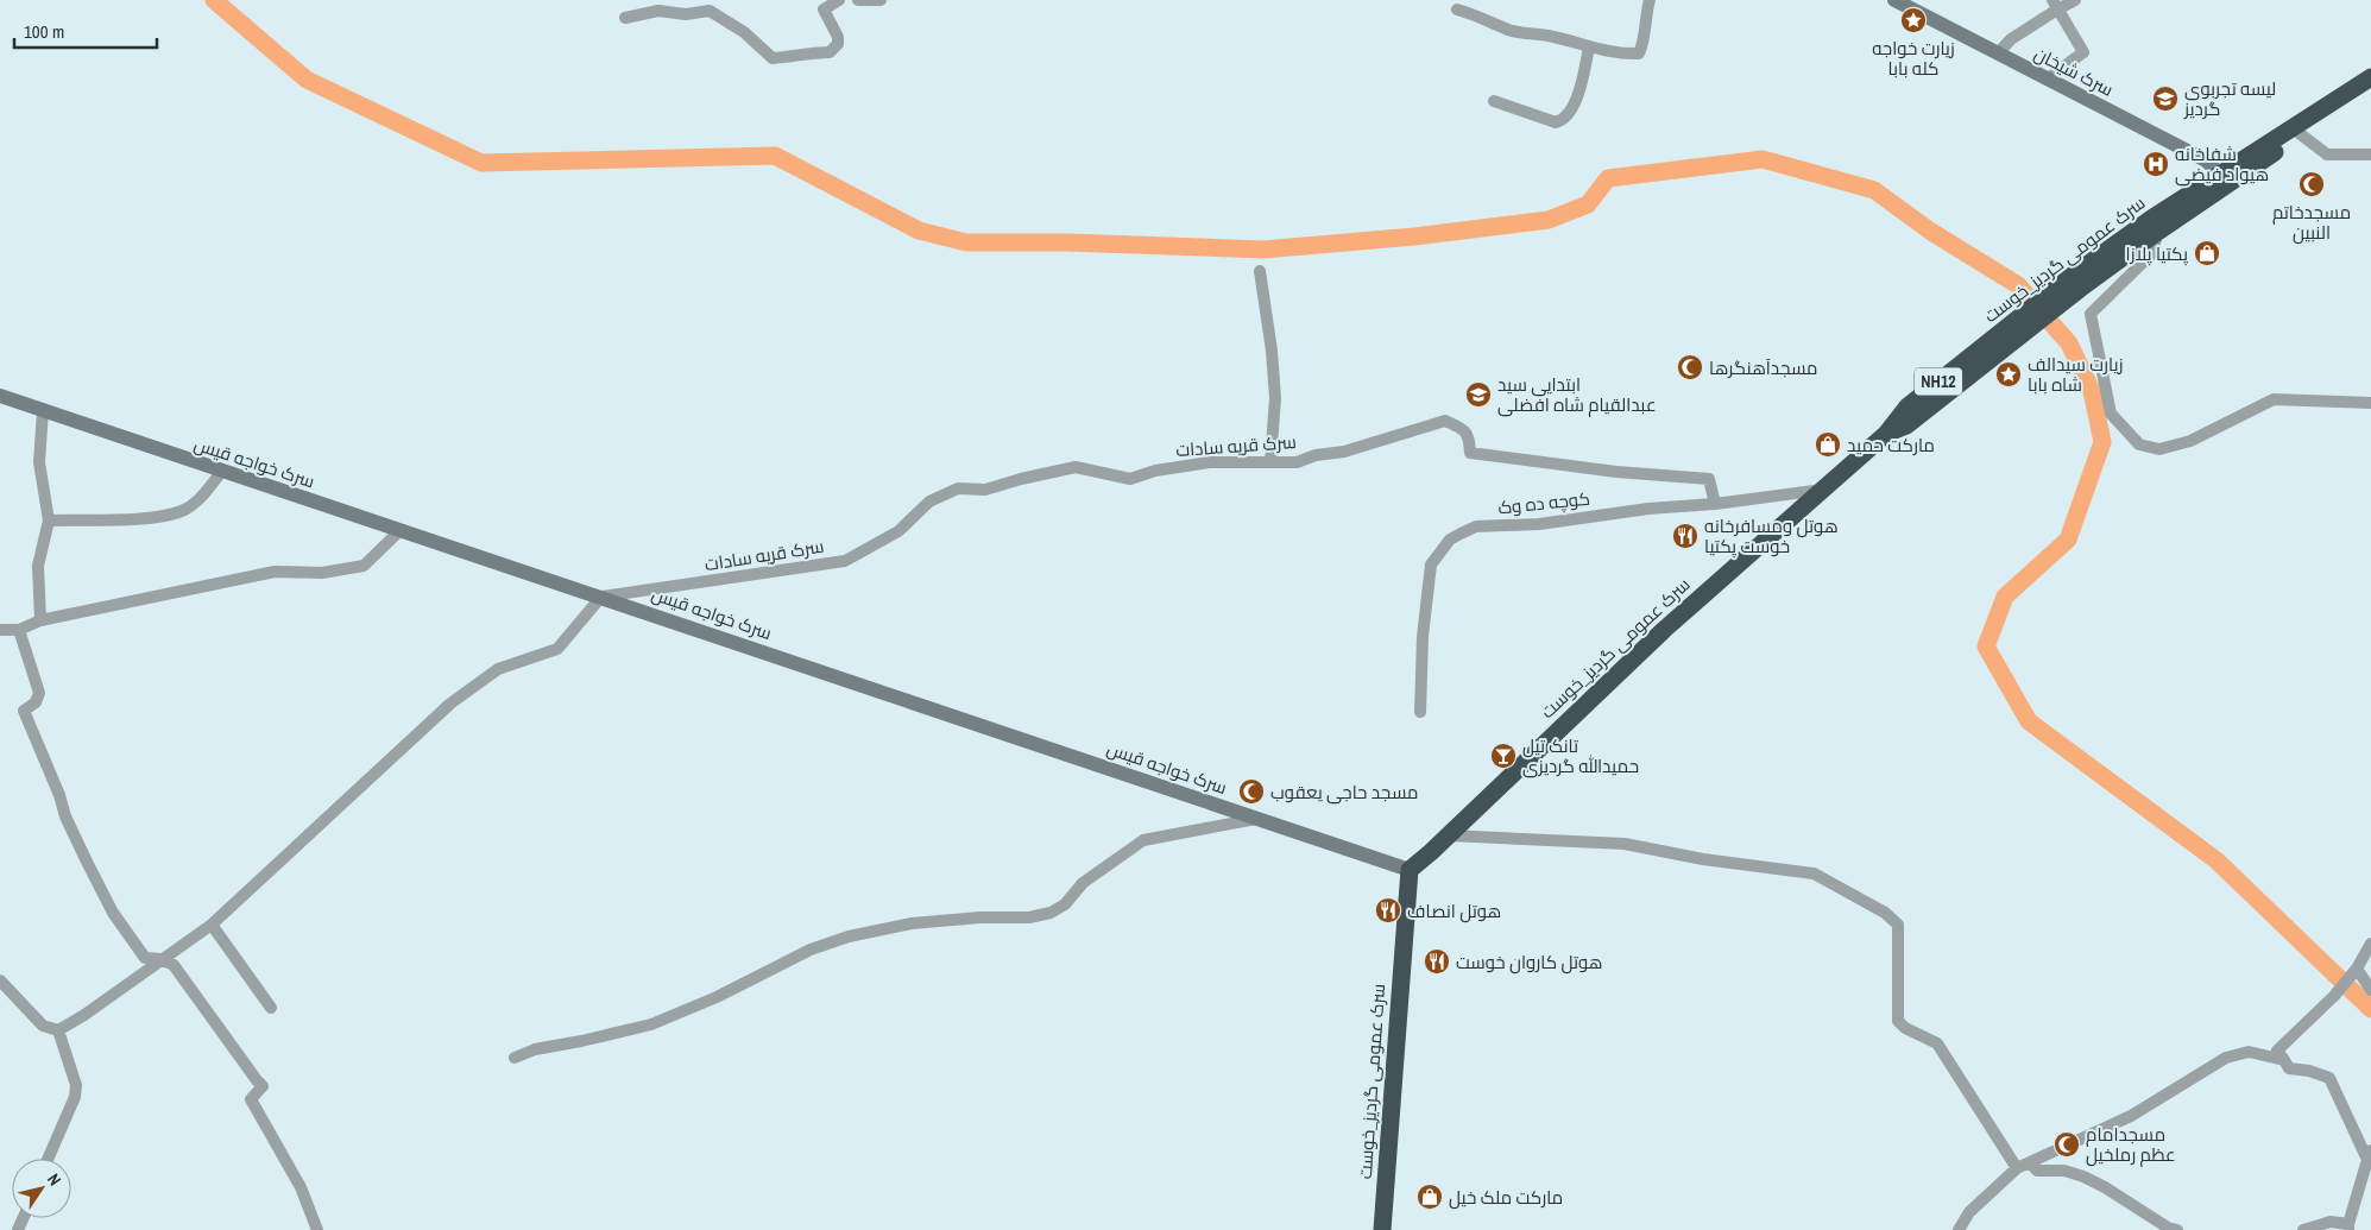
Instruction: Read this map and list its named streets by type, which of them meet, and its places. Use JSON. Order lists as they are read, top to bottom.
{
  "streets": {
    "highway": ["سرک عمومی گردیز_خوست", "NH12"],
    "street": [
      "سرک شیخان",
      "سرک قریه سادات",
      "سرک خواجه قیس",
      "کوچه ده وک"
    ]
  },
  "crossings": [
    ["سرک شیخان", "سرک عمومی گردیز_خوست"],
    ["سرک عمومی گردیز_خوست", "سرک خواجه قیس"],
    ["سرک عمومی گردیز_خوست", "کوچه ده وک"],
    ["سرک قریه سادات", "سرک خواجه قیس"],
    ["سرک قریه سادات", "کوچه ده وک"]
  ],
  "places": {
    "place": ["زیارت خواجه کله بابا", "زیارت سیدالف شاه بابا"],
    "school or university": ["لیسه تجربوی گردیز", "ابتدایی سید عبدالقیام شاه افضلی"],
    "hospital": ["شفاخانه هیواد فیضی"],
    "mosque": [
      "مسجدخاتم النبین",
      "مسجدآهنگرها",
      "مسجد حاجی یعقوب",
      "مسجدامام عظم رملخیل"
    ],
    "shop": ["پکتیا پلازا", "مارکت حمید", "مارکت ملک خیل"],
    "restaurant": ["هوتل ومسافرخانه خوست پکتیا", "هوتل انصاف", "هوتل کاروان خوست"],
    "bar": ["تانک تیل حمیدالله گردیزی"]
  },
  "scale_bar": "100 m",
  "north": "top right"
}
